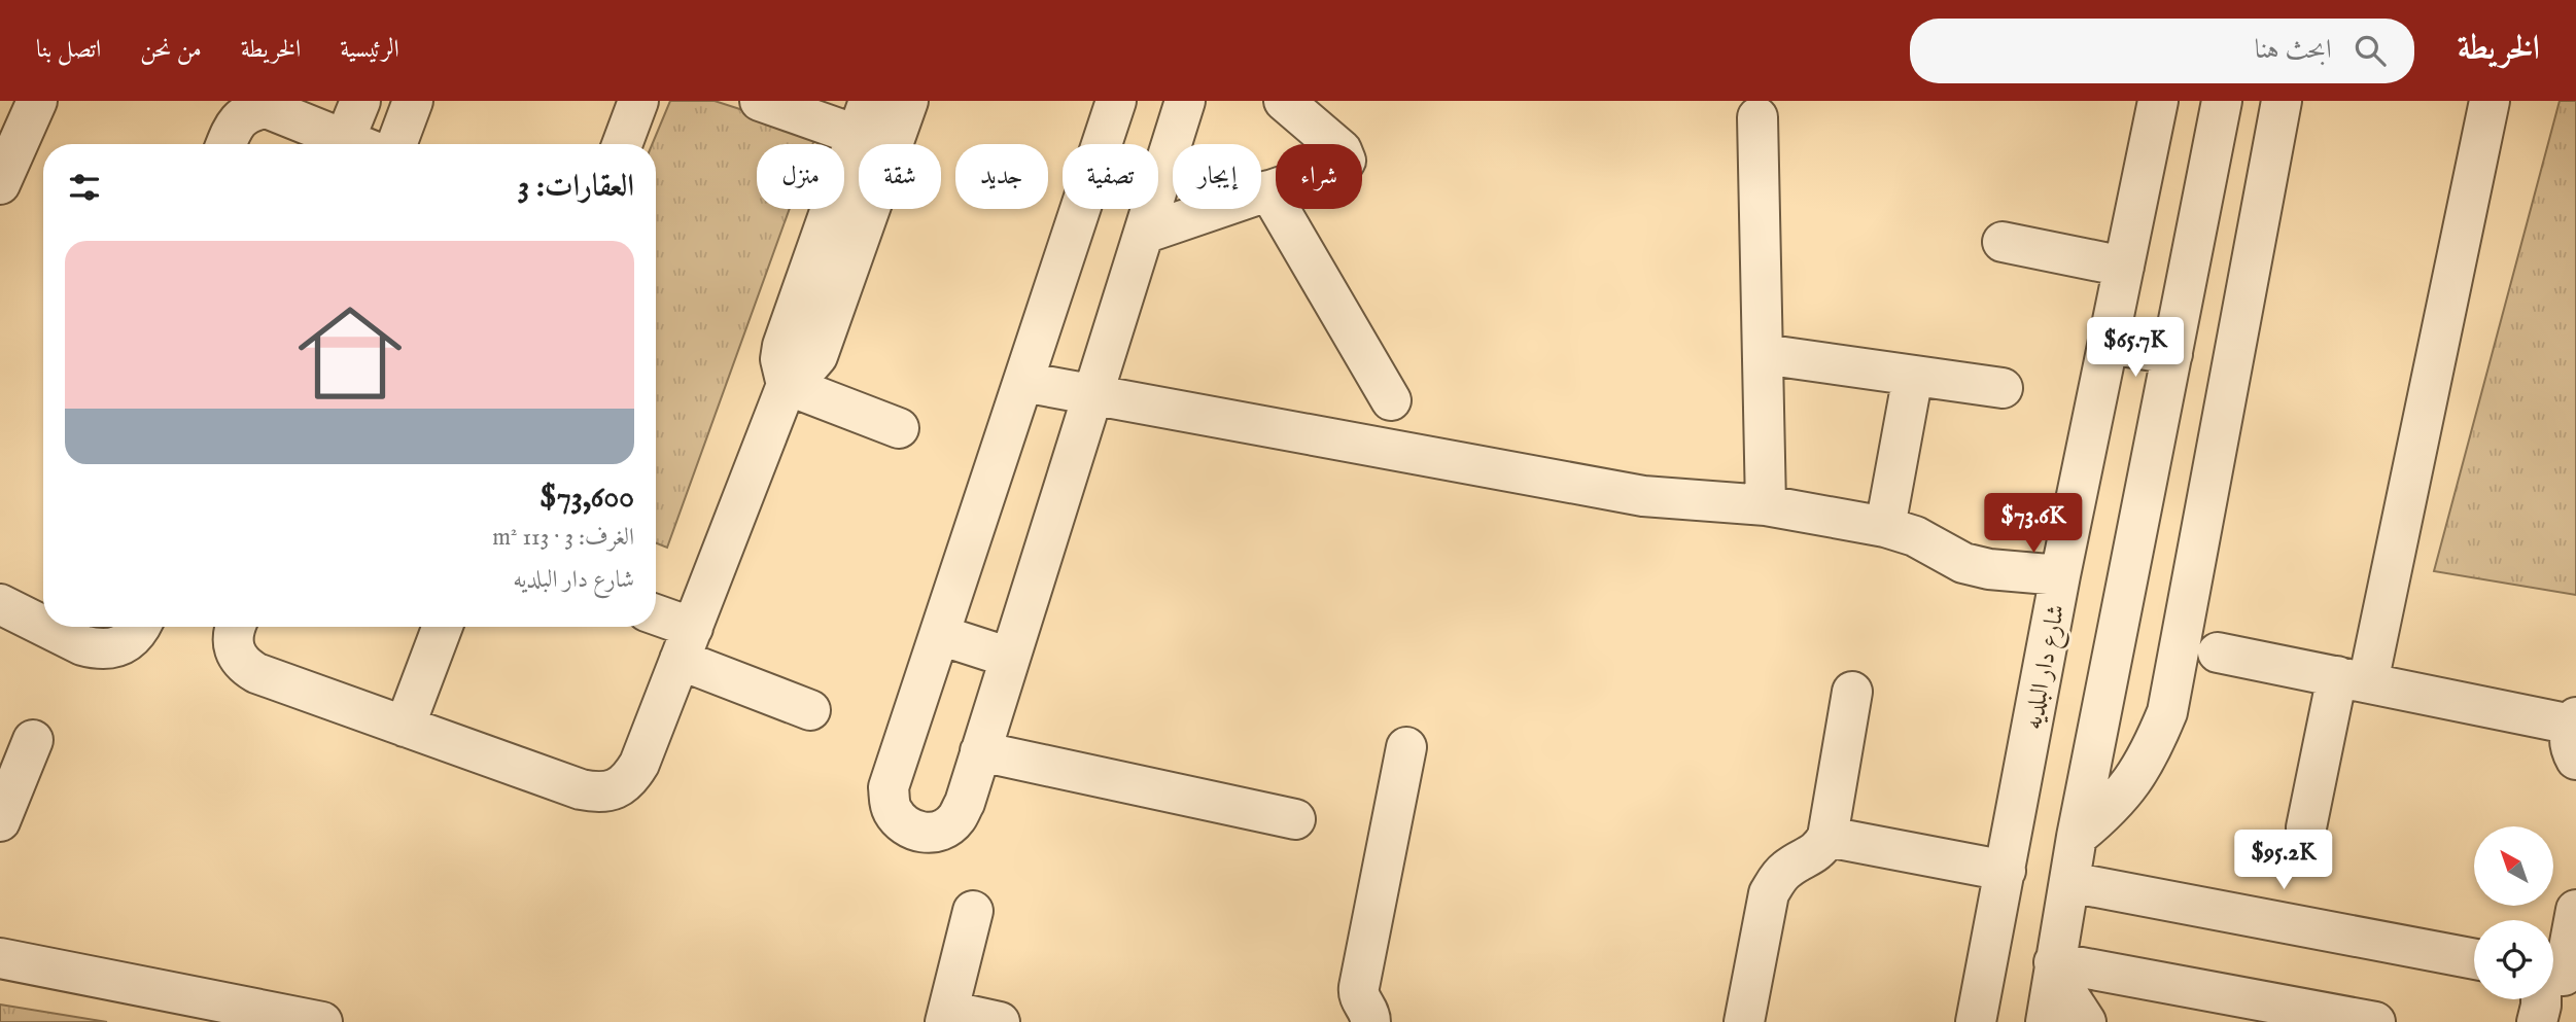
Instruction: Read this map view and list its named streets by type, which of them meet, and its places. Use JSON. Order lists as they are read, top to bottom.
{
  "streets": {
    "street": ["شارع دار البلديه"]
  },
  "north": "top left",
  "page": {
    "header": "الخريطة",
    "search": "ابحث هنا",
    "nav": [
      "الرئيسية",
      "الخريطة",
      "من نحن",
      "اتصل بنا"
    ],
    "chip": [
      "شراء",
      "إيجار",
      "تصفية",
      "جديد",
      "شقة",
      "منزل"
    ],
    "heading": "العقارات: 3",
    "list": [
      {
        "name": "$73,600",
        "note": "الغرف: 3 · 113 m² · شارع دار البلديه"
      }
    ],
    "price": ["$65.7K", "$73.6K", "$95.2K"]
  }
}
